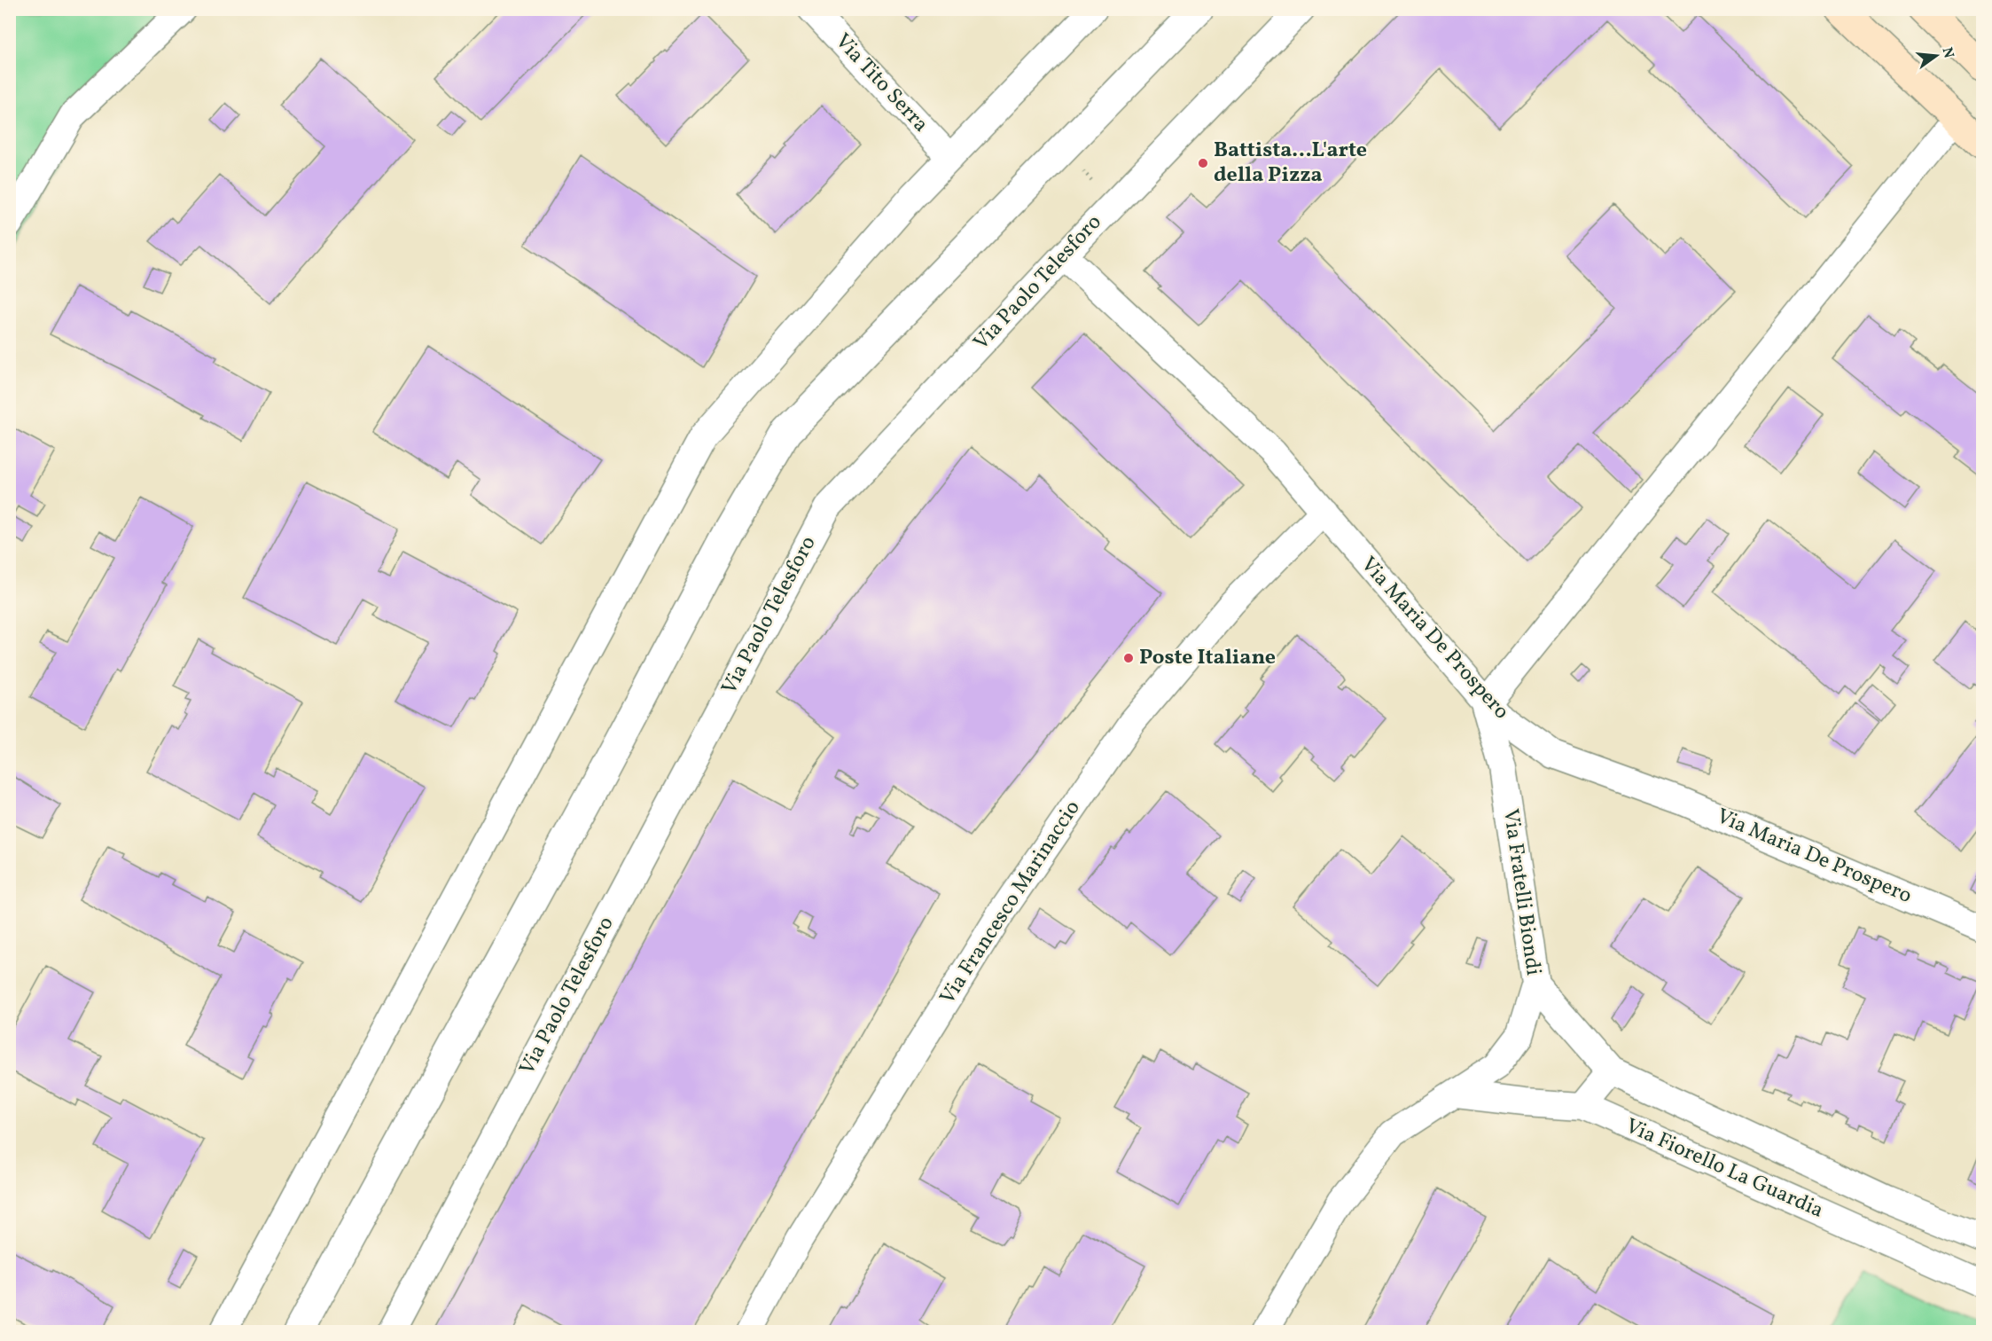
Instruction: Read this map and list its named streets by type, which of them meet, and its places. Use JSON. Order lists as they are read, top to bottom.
{
  "streets": {
    "street": [
      "Via Tito Serra",
      "Via Paolo Telesforo",
      "Via Maria De Prospero",
      "Via Fratelli Biondi",
      "Via Francesco Marinaccio",
      "Via Fiorello La Guardia"
    ]
  },
  "crossings": [
    ["Via Paolo Telesforo", "Via Maria De Prospero"],
    ["Via Maria De Prospero", "Via Fratelli Biondi"],
    ["Via Maria De Prospero", "Via Francesco Marinaccio"],
    ["Via Fratelli Biondi", "Via Fiorello La Guardia"]
  ],
  "places": ["Battista...L'arte della Pizza", "Poste Italiane"],
  "north": "right"
}
